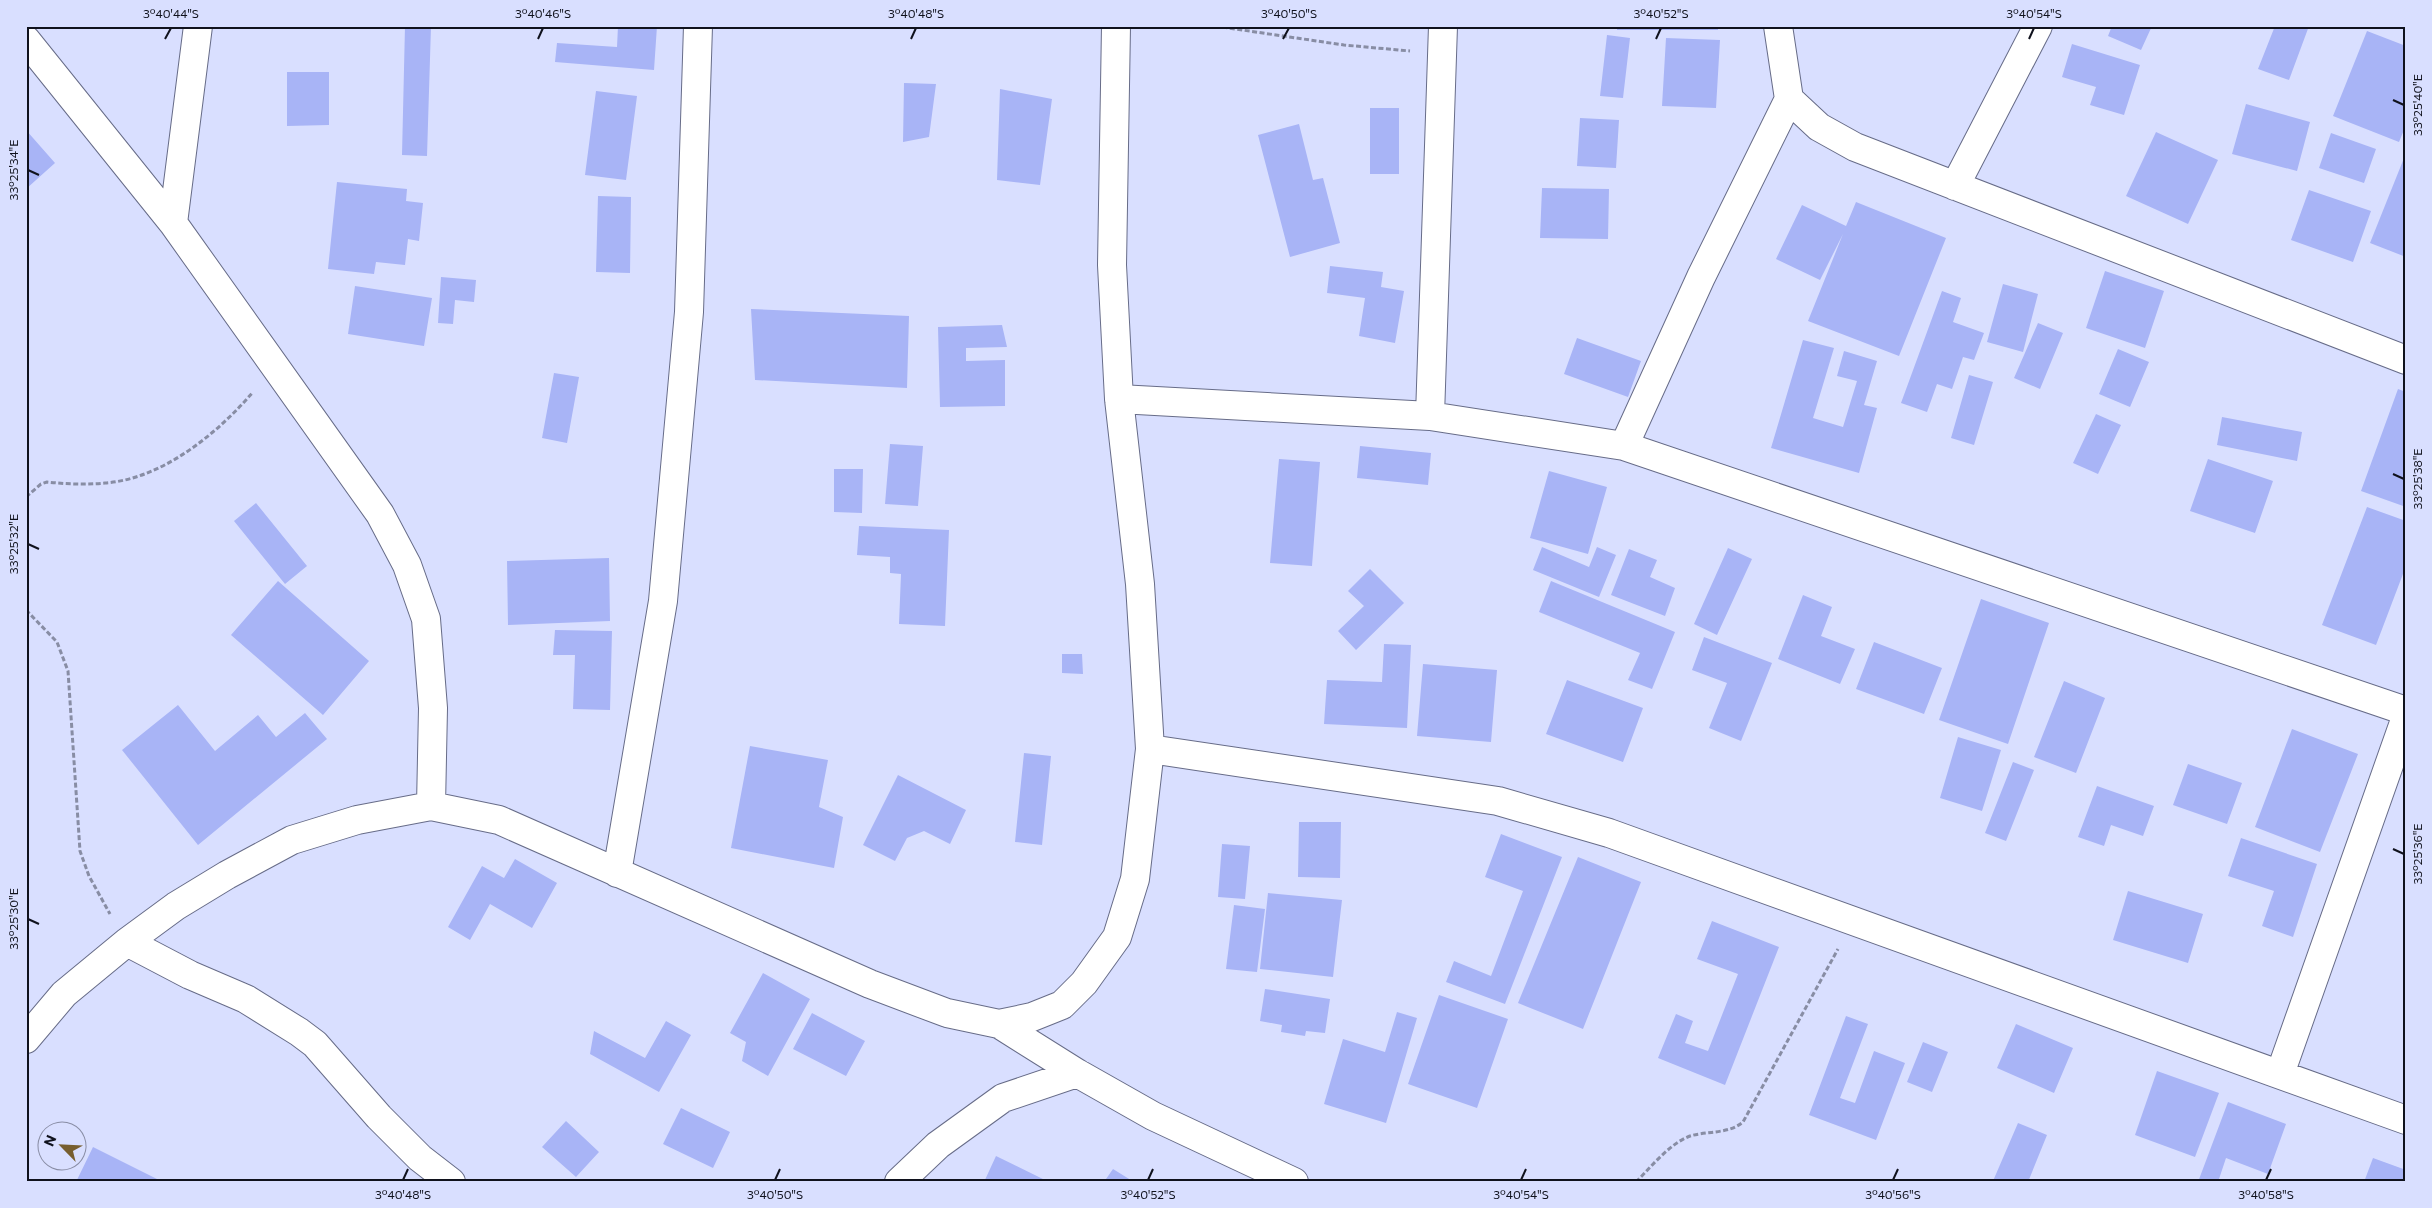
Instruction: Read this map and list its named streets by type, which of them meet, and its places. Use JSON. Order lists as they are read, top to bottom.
{
  "north": "top left",
  "coordinates": [
    "3°40'44\"S",
    "3°40'46\"S",
    "3°40'48\"S",
    "3°40'50\"S",
    "3°40'52\"S",
    "3°40'54\"S",
    "33°25'40\"E",
    "33°25'34\"E",
    "33°25'38\"E",
    "33°25'32\"E",
    "33°25'36\"E",
    "33°25'30\"E",
    "3°40'56\"S",
    "3°40'58\"S"
  ]
}
